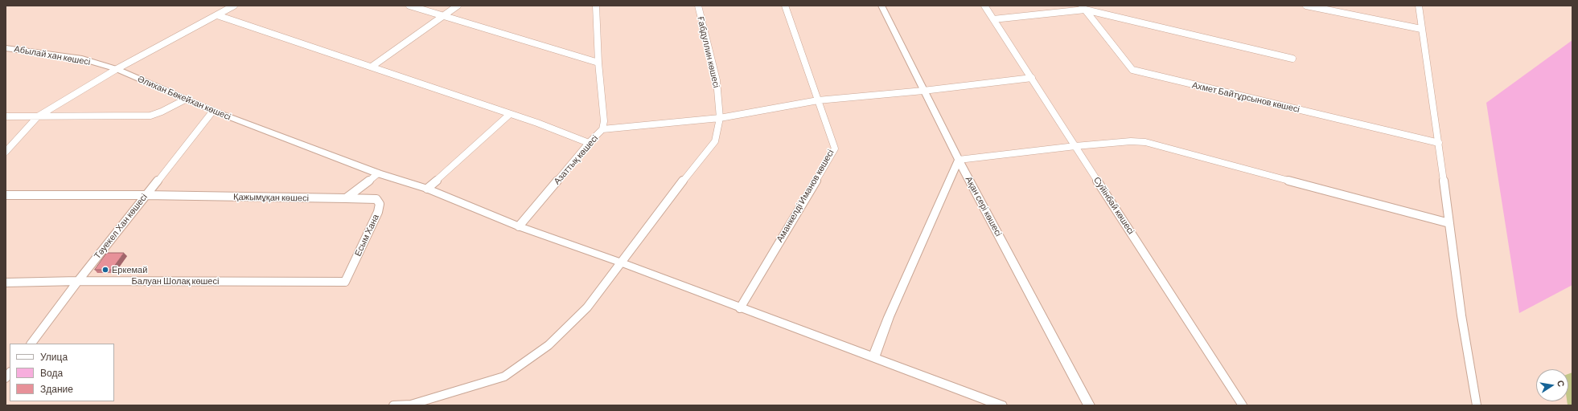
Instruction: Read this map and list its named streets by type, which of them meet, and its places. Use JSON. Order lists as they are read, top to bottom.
{
  "streets": {
    "street": [
      "Ғабдуллин көшесі",
      "Абылай хан көшесі",
      "Ахмет Байтұрсынов көшесі",
      "Әлихан Бөкейхан көшесі",
      "Азаттық көшесі",
      "Аманкелді Иманов көшесі",
      "Қажымұқан көшесі",
      "Суйінбай көшесі",
      "Ақан сері көшесі",
      "Тәуекел Хан көшесі",
      "Есым Хана",
      "Балуан Шолақ көшесі"
    ]
  },
  "crossings": [
    ["Абылай хан көшесі", "Әлихан Бөкейхан көшесі"],
    ["Әлихан Бөкейхан көшесі", "Тәуекел Хан көшесі"],
    ["Қажымұқан көшесі", "Тәуекел Хан көшесі"],
    ["Қажымұқан көшесі", "Есым Хана"],
    ["Тәуекел Хан көшесі", "Балуан Шолақ көшесі"],
    ["Есым Хана", "Балуан Шолақ көшесі"]
  ],
  "places": ["Еркемай"],
  "legend": ["Улица", "Вода", "Здание"],
  "north": "right"
}
